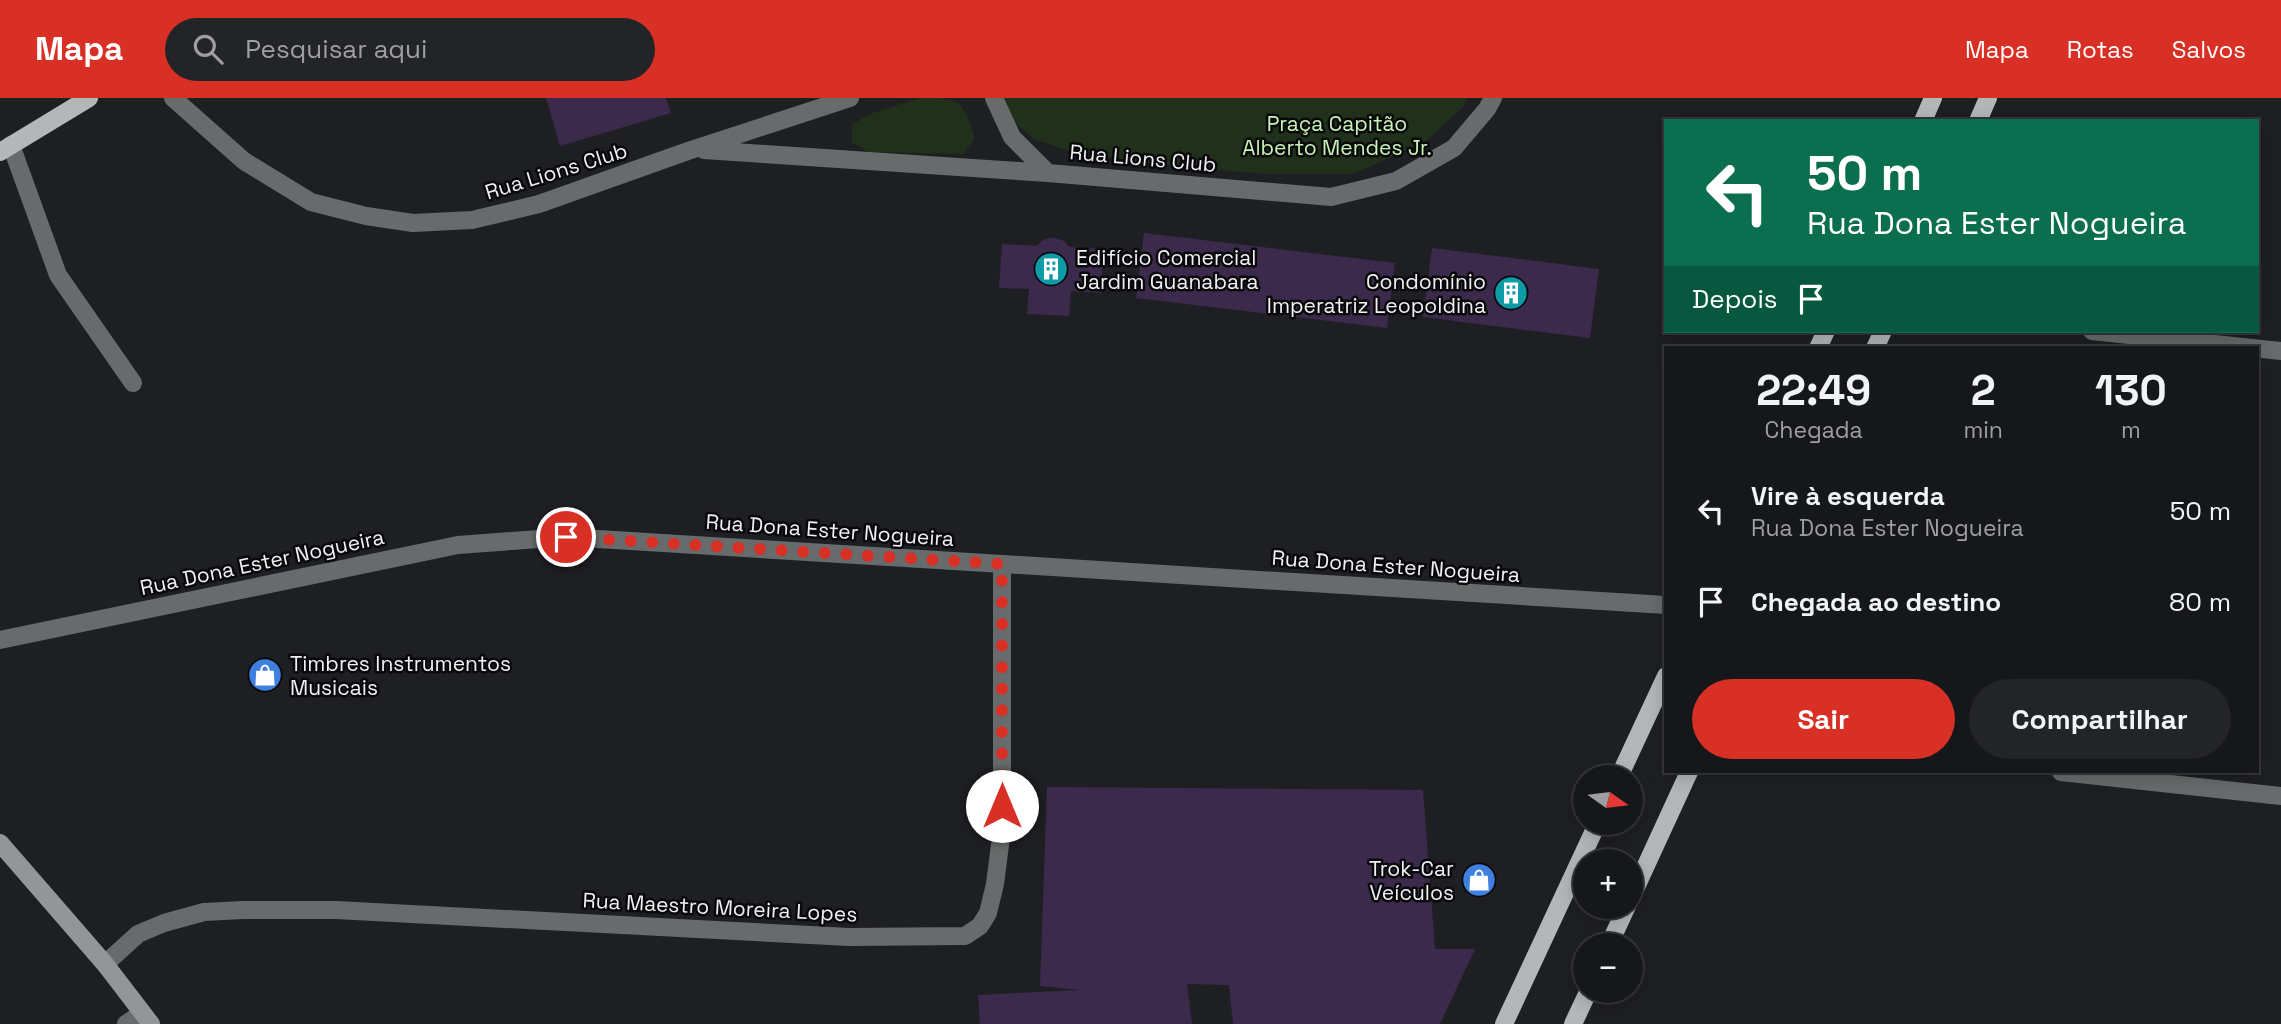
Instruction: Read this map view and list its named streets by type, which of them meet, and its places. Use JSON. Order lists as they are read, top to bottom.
{
  "streets": {
    "street": ["Rua Lions Club", "Rua Dona Ester Nogueira", "Rua Maestro Moreira Lopes"]
  },
  "crossings": [
    ["Rua Dona Ester Nogueira", "Rua Maestro Moreira Lopes"]
  ],
  "parks": ["Praça Capitão Alberto Mendes Jr."],
  "places": {
    "building": ["Edifício Comercial Jardim Guanabara", "Condomínio Imperatriz Leopoldina"],
    "shop": ["Timbres Instrumentos Musicais", "Trok-Car Veículos"]
  },
  "north": "right",
  "page": {
    "header": "Mapa",
    "search": "Pesquisar aqui",
    "nav": ["Mapa", "Rotas", "Salvos"],
    "turn": ["50 m", "Rua Dona Ester Nogueira"],
    "then": "Depois",
    "eta": [
      "22:49",
      "Chegada",
      "2",
      "min",
      "130",
      "m"
    ],
    "list": [
      {
        "name": "Vire à esquerda",
        "note": "Rua Dona Ester Nogueira",
        "value": "50 m"
      },
      {
        "name": "Chegada ao destino",
        "value": "80 m"
      }
    ],
    "buttons": ["Sair", "Compartilhar"],
    "map_buttons": ["+", "−"]
  }
}
